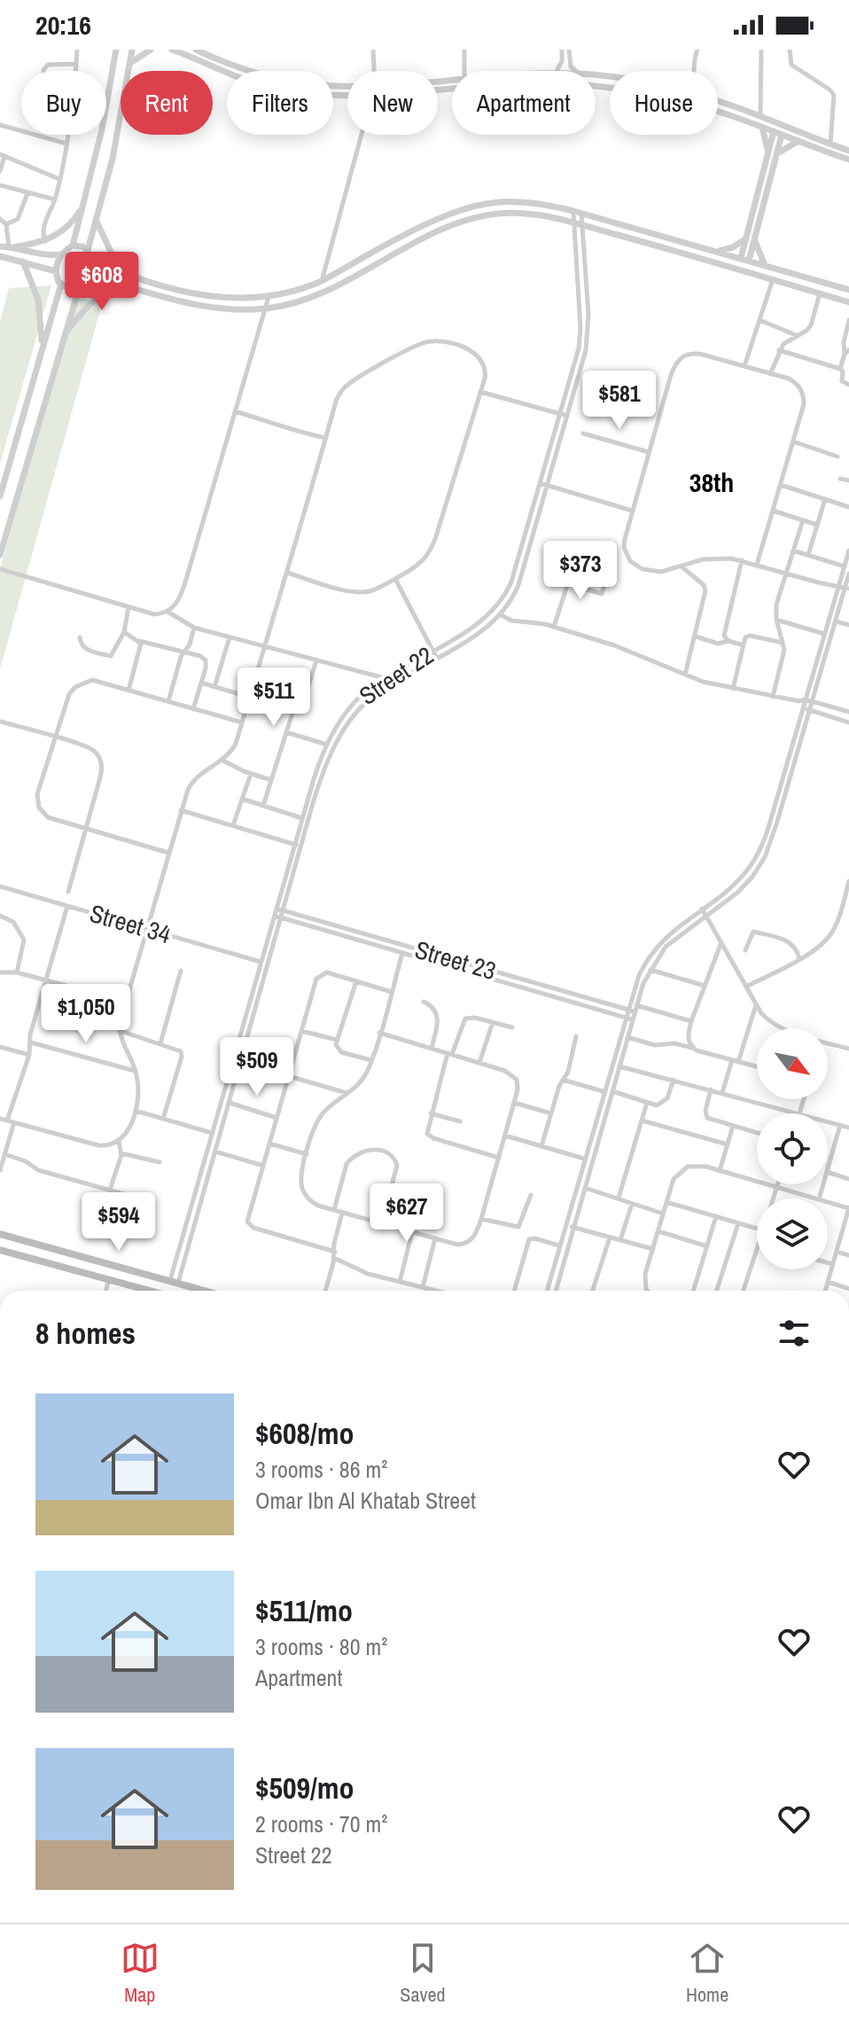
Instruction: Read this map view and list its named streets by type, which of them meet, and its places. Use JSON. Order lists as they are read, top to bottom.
{
  "streets": {
    "street": ["Street 22", "Street 34", "Street 23"]
  },
  "crossings": [
    ["Street 22", "Street 34"],
    ["Street 22", "Street 23"]
  ],
  "districts": ["38th"],
  "north": "bottom right",
  "page": {
    "status": "20:16",
    "chip": [
      "Buy",
      "Rent",
      "Filters",
      "New",
      "Apartment",
      "House"
    ],
    "price": [
      "$608",
      "$581",
      "$373",
      "$511",
      "$1,050",
      "$509",
      "$627",
      "$594"
    ],
    "heading": "8 homes",
    "list": [
      {
        "name": "$608/mo",
        "note": "3 rooms · 86 m² · Omar Ibn Al Khatab Street"
      },
      {
        "name": "$511/mo",
        "note": "3 rooms · 80 m² · Apartment"
      },
      {
        "name": "$509/mo",
        "note": "2 rooms · 70 m² · Street 22"
      }
    ],
    "tabs": ["Map", "Saved", "Home"]
  }
}
